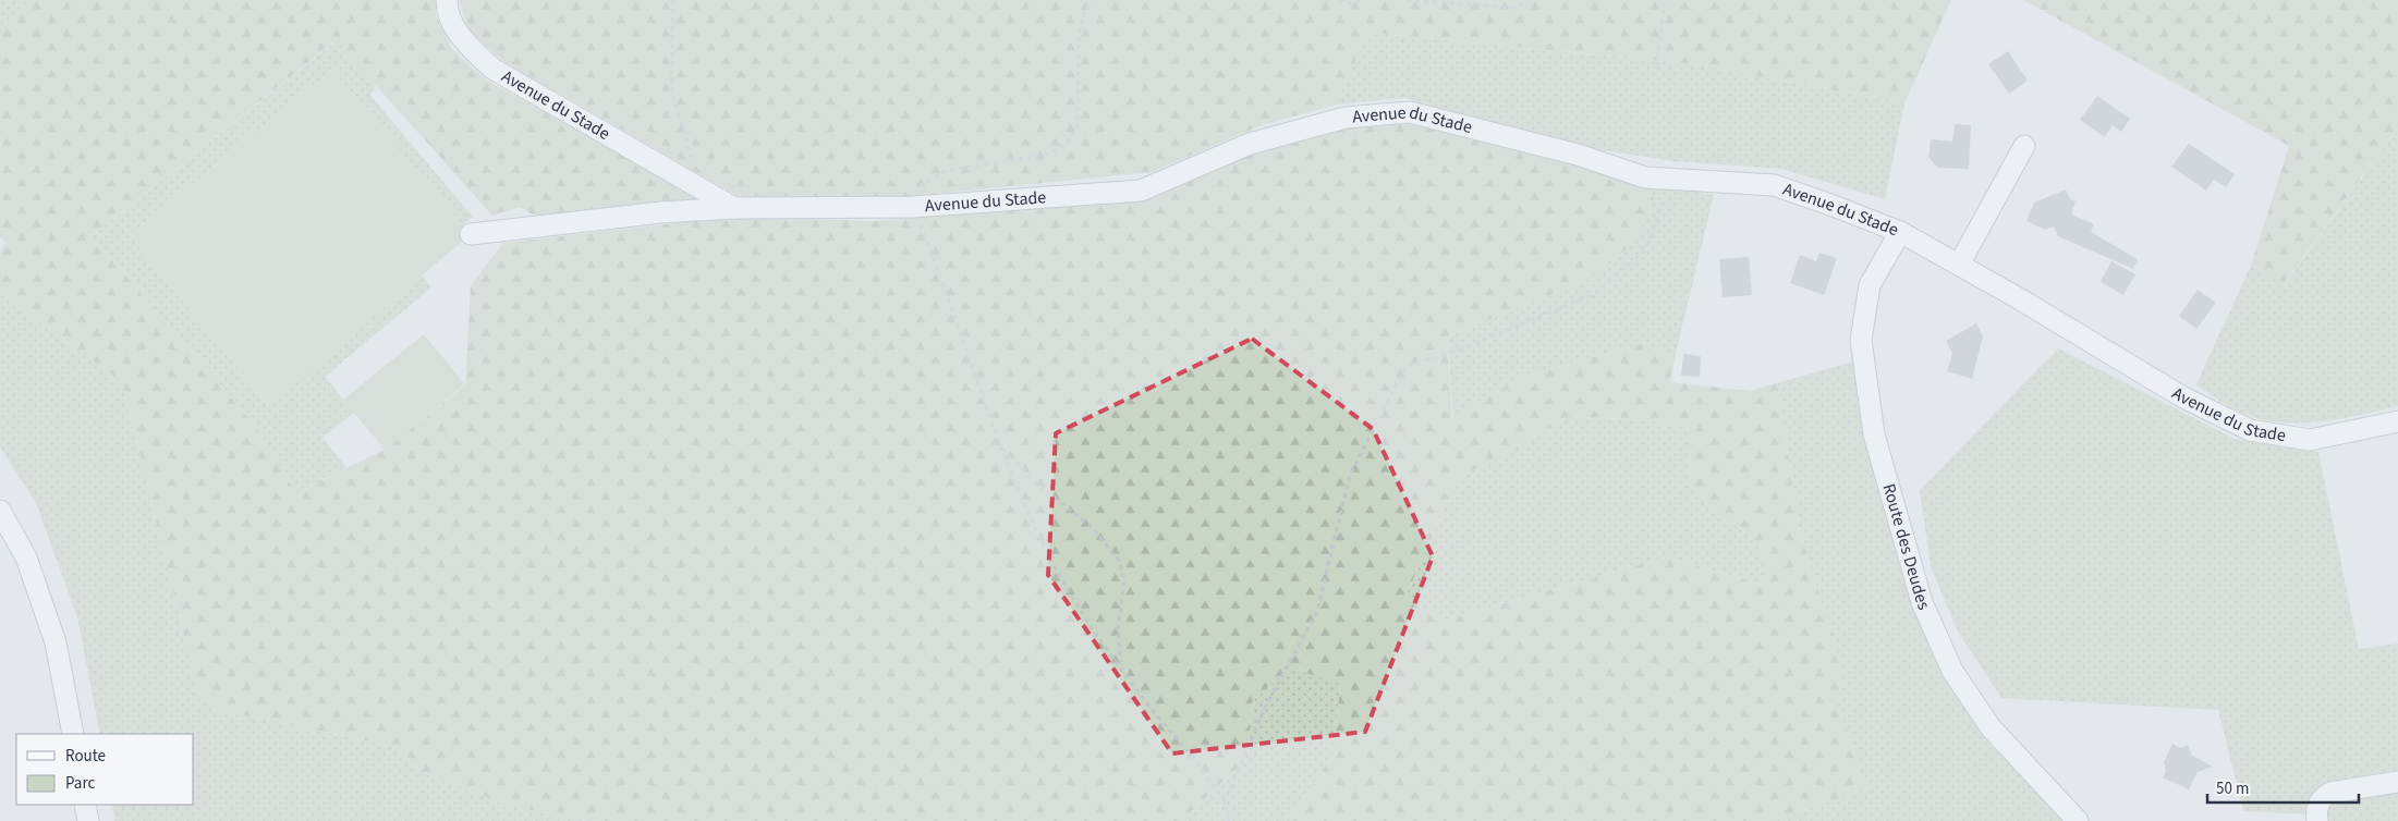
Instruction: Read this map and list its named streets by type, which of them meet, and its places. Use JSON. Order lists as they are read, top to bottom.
{
  "streets": {
    "street": ["Avenue du Stade", "Route des Deudes"]
  },
  "crossings": [
    ["Avenue du Stade", "Route des Deudes"]
  ],
  "legend": ["Route", "Parc"],
  "scale_bar": "50 m"
}
